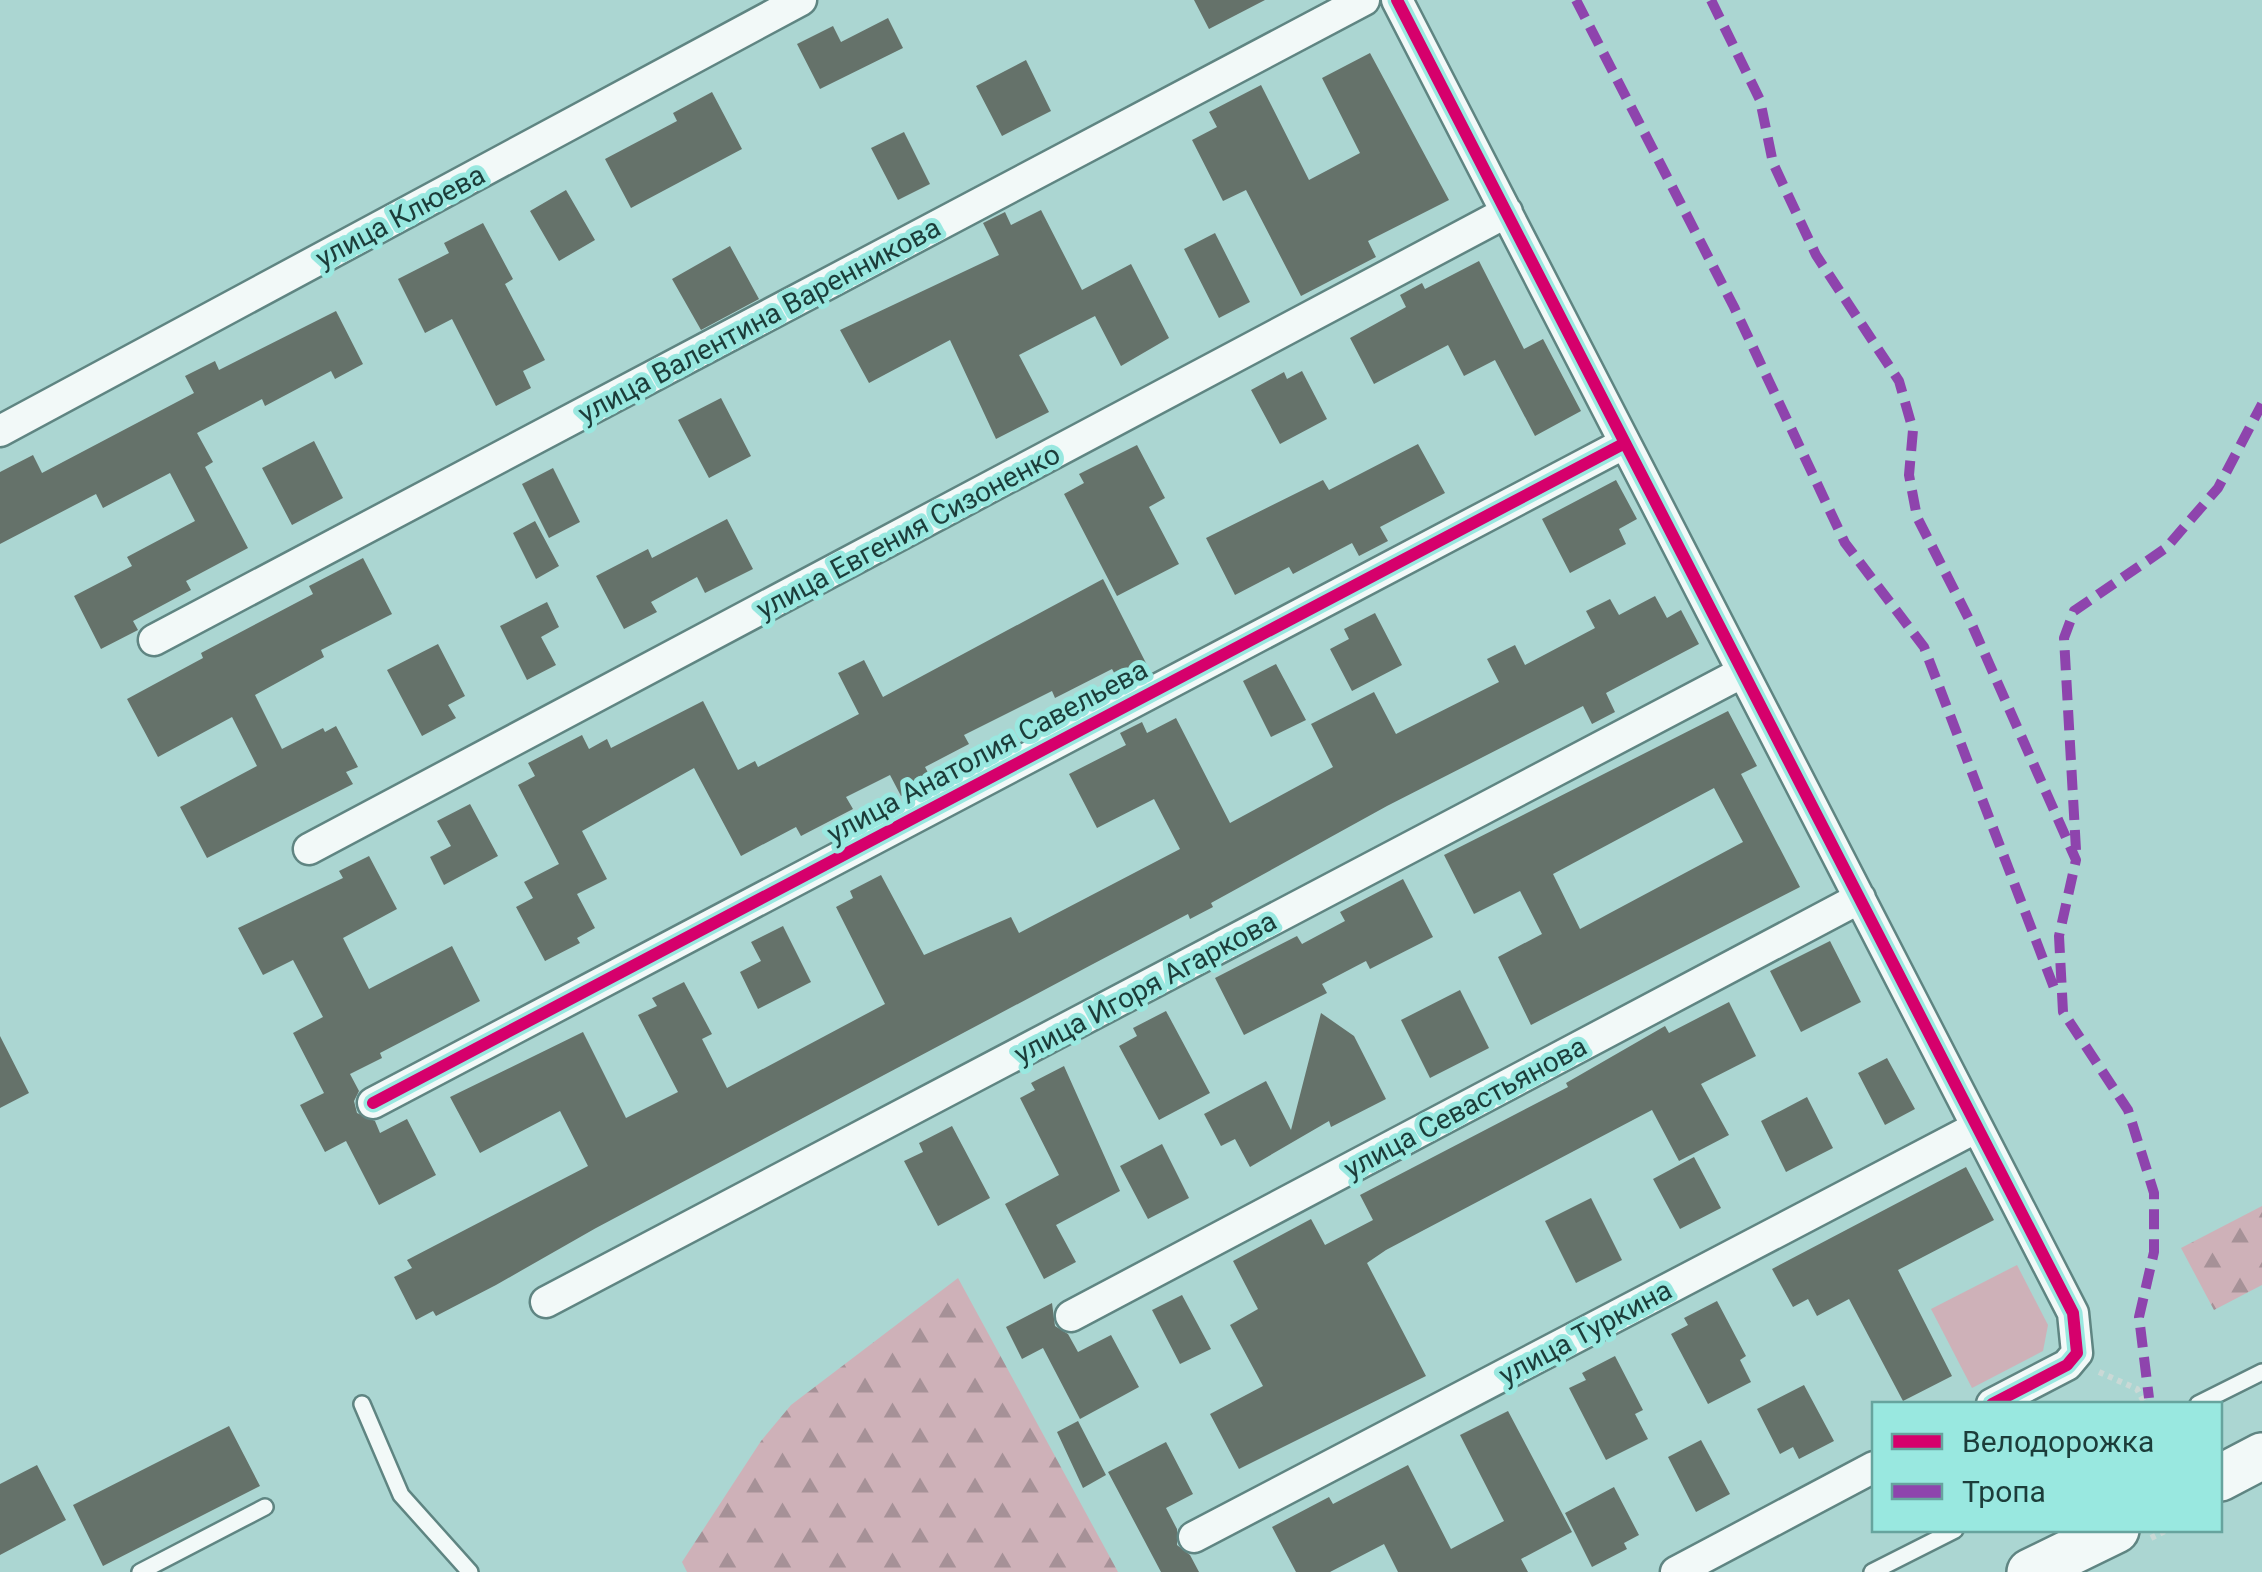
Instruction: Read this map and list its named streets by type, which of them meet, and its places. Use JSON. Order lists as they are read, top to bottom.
{
  "streets": {
    "street": [
      "улица Клюева",
      "улица Валентина Варенникова",
      "улица Евгения Сизоненко",
      "улица Анатолия Савельева",
      "улица Игоря Агаркова",
      "улица Севастьянова",
      "улица Туркина"
    ]
  },
  "legend": ["Велодорожка", "Тропа"]
}
